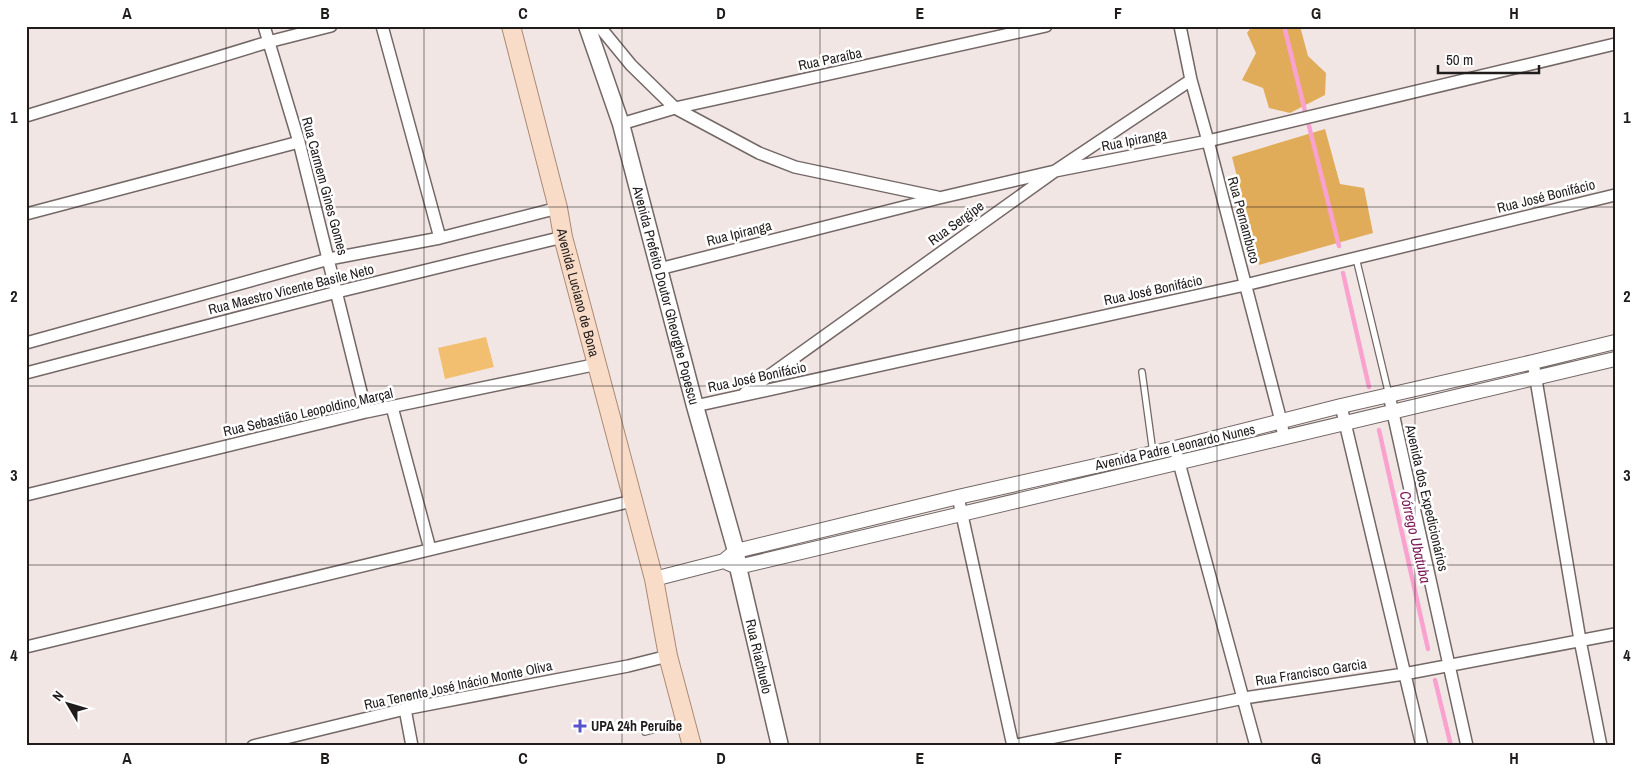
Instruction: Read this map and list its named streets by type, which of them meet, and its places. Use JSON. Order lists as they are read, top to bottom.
{
  "streets": {
    "main road": ["Avenida Luciano de Bona", "Avenida Prefeito Doutor Gheorghe Popescu", "Rua Riachuelo"],
    "street": [
      "Rua Paraíba",
      "Rua Ipiranga",
      "Rua Carmem Gines Gomes",
      "Rua José Bonifácio",
      "Rua Pernambuco",
      "Rua Sergipe",
      "Rua Maestro Vicente Basile Neto",
      "Rua Sebastião Leopoldino Marçal",
      "Avenida Padre Leonardo Nunes",
      "Avenida dos Expedicionários",
      "Rua Francisco Garcia",
      "Rua Tenente José Inácio Monte Oliva"
    ]
  },
  "crossings": [
    ["Rua Paraíba", "Avenida Prefeito Doutor Gheorghe Popescu"],
    ["Rua Ipiranga", "Rua Pernambuco"],
    ["Rua Ipiranga", "Rua Sergipe"],
    ["Rua Ipiranga", "Avenida Prefeito Doutor Gheorghe Popescu"],
    ["Rua Carmem Gines Gomes", "Rua Maestro Vicente Basile Neto"],
    ["Rua Carmem Gines Gomes", "Rua Sebastião Leopoldino Marçal"],
    ["Rua José Bonifácio", "Rua Pernambuco"],
    ["Rua José Bonifácio", "Rua Sergipe"],
    ["Rua José Bonifácio", "Avenida Prefeito Doutor Gheorghe Popescu"],
    ["Rua José Bonifácio", "Avenida dos Expedicionários"],
    ["Rua Pernambuco", "Rua Sergipe"],
    ["Rua Pernambuco", "Avenida Padre Leonardo Nunes"],
    ["Rua Maestro Vicente Basile Neto", "Avenida Luciano de Bona"],
    ["Avenida Luciano de Bona", "Rua Sebastião Leopoldino Marçal"],
    ["Avenida Luciano de Bona", "Rua Tenente José Inácio Monte Oliva"],
    ["Avenida Prefeito Doutor Gheorghe Popescu", "Avenida Padre Leonardo Nunes"],
    ["Avenida Prefeito Doutor Gheorghe Popescu", "Rua Riachuelo"],
    ["Avenida Padre Leonardo Nunes", "Avenida dos Expedicionários"],
    ["Avenida Padre Leonardo Nunes", "Rua Riachuelo"],
    ["Avenida dos Expedicionários", "Rua Francisco Garcia"]
  ],
  "water": ["Córrego Ubatuba"],
  "places": {
    "health": ["UPA 24h Peruíbe"]
  },
  "scale_bar": "50 m",
  "north": "top left",
  "grid": {
    "columns": [
      "A",
      "B",
      "C",
      "D",
      "E",
      "F",
      "G",
      "H"
    ],
    "rows": [
      "1",
      "2",
      "3",
      "4"
    ]
  }
}
